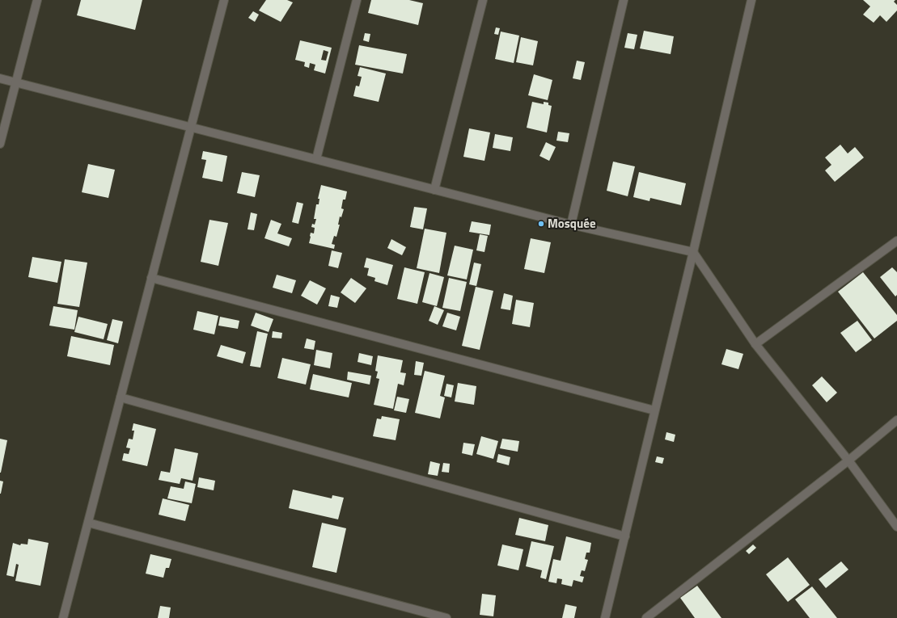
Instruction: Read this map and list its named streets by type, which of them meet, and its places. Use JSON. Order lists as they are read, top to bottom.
{
  "places": ["Mosquée"]
}
